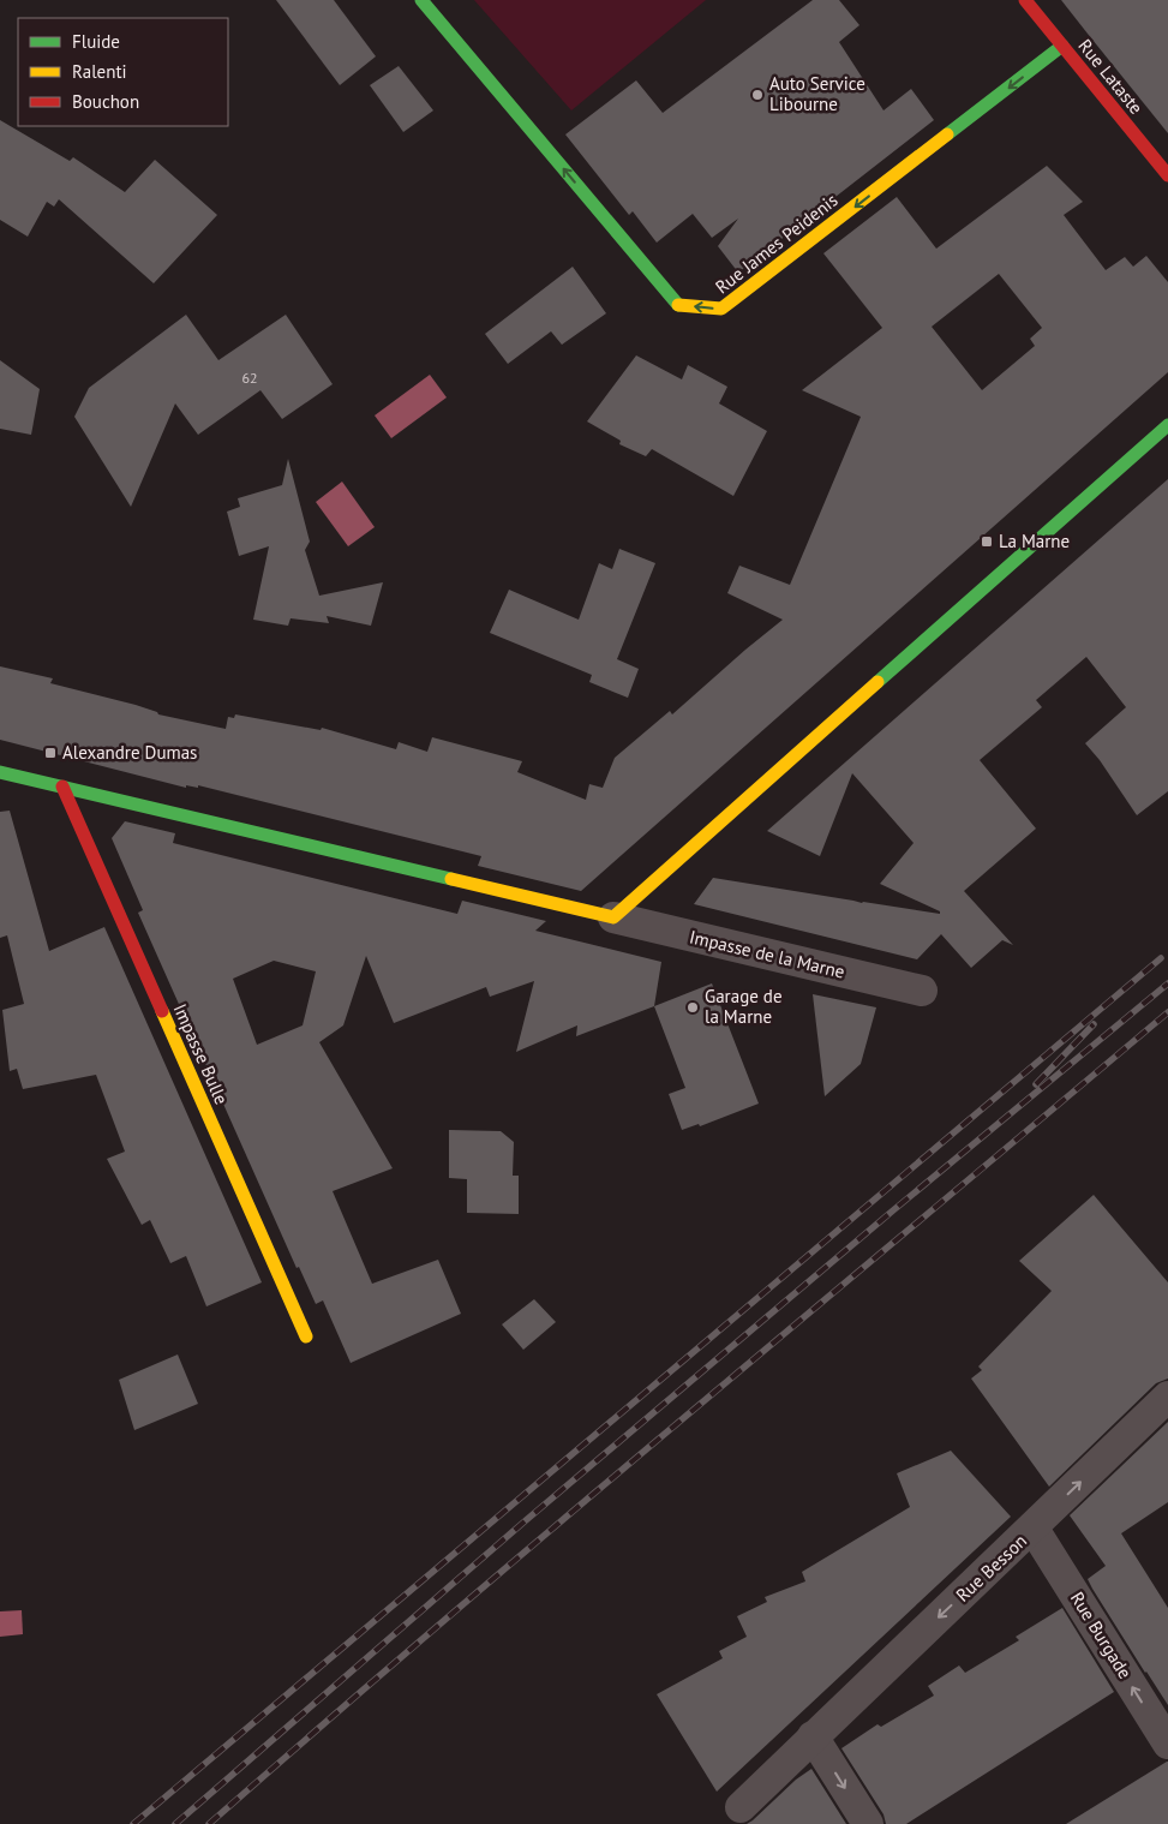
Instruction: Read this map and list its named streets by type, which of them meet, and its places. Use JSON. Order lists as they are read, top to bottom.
{
  "streets": {
    "street": [
      "Rue Lataste",
      "Rue James Peidenis",
      "Impasse de la Marne",
      "Impasse Bulle",
      "Rue Besson",
      "Rue Burgade"
    ]
  },
  "crossings": [
    ["Rue Lataste", "Rue James Peidenis"],
    ["Rue Besson", "Rue Burgade"]
  ],
  "one_way": ["Rue Burgade"],
  "places": {
    "other": ["Auto Service Libourne", "Garage de la Marne"],
    "transit": ["La Marne", "Alexandre Dumas"]
  },
  "house_numbers": ["62"],
  "legend": ["Fluide", "Ralenti", "Bouchon"]
}
